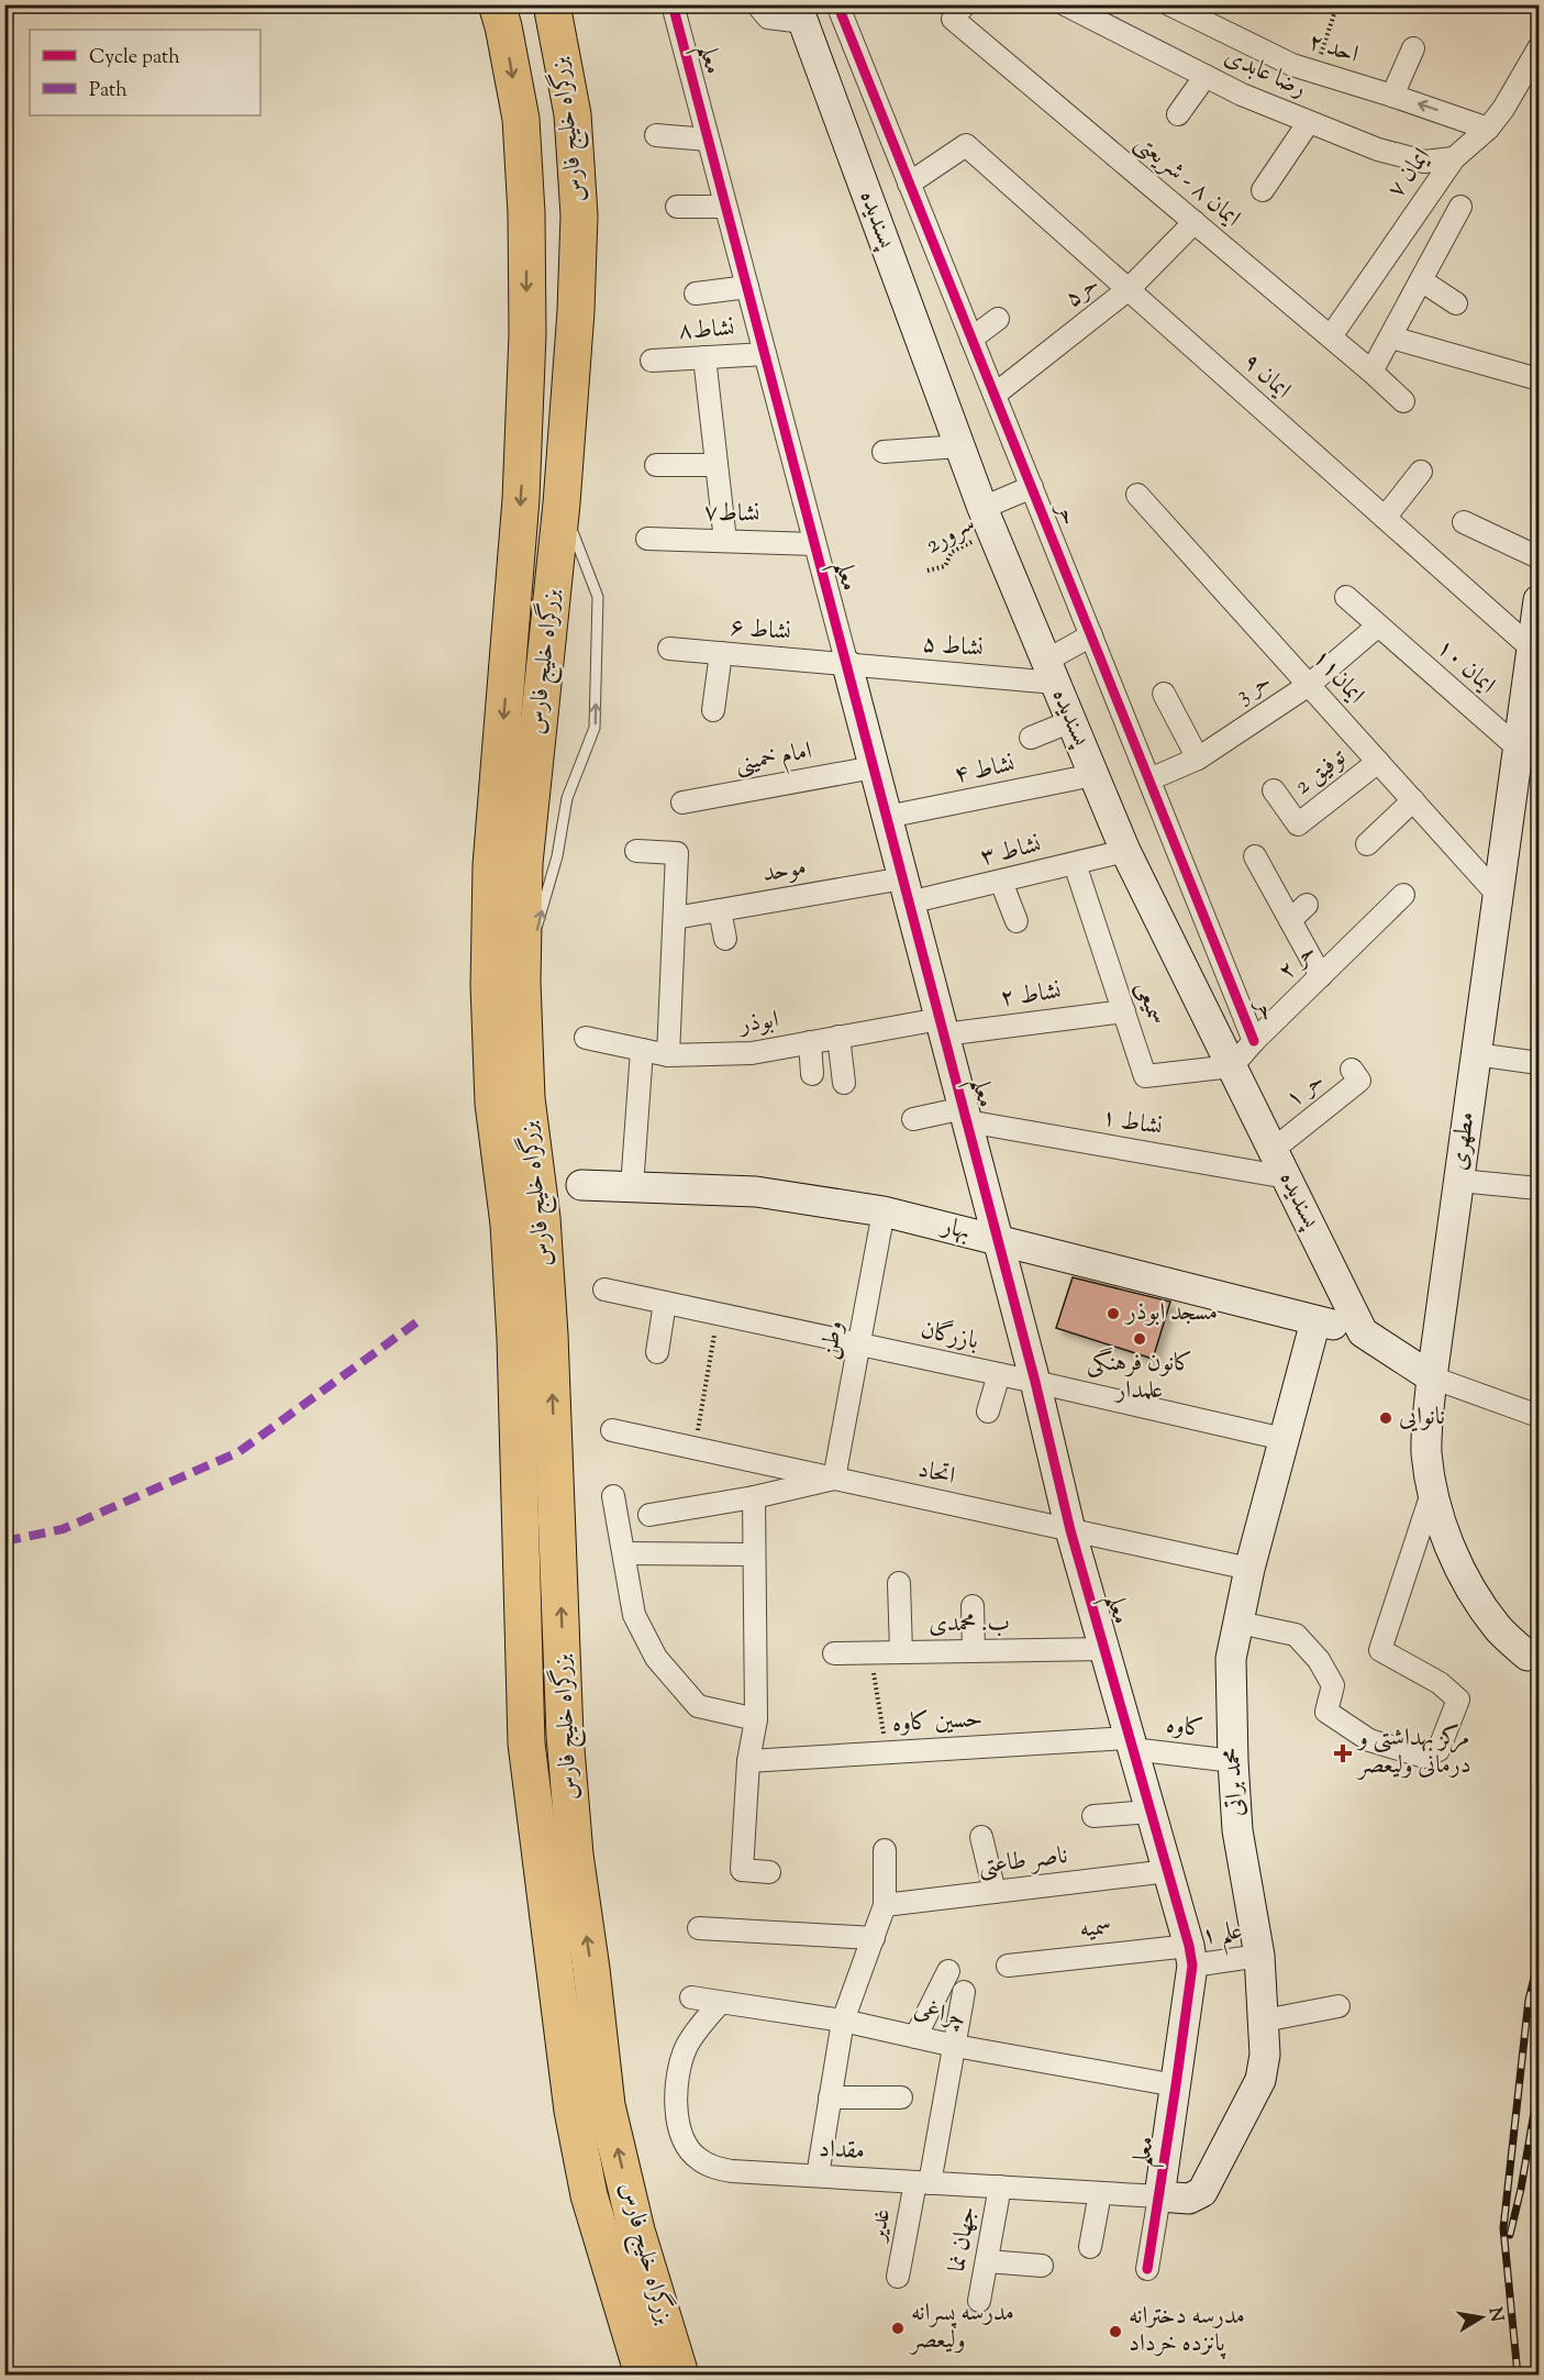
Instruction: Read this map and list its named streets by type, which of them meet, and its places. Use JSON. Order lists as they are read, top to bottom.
{
  "streets": {
    "highway": ["بزرگراه خلیج فارس"],
    "street": [
      "احد ۲",
      "معلم",
      "رضا عابدی",
      "ایمان ۷",
      "ایمان ۸ - شریعتی",
      "پسندیده",
      "حر۵",
      "نشاط۸",
      "ایمان ۹",
      "نشاط۷",
      "حر",
      "نشاط ۶",
      "نشاط ۵",
      "ایمان ۱۰",
      "ایمان۱۱",
      "حر 3",
      "امام خمینی",
      "نشاط ۴",
      "توفیق 2",
      "نشاط ۳",
      "موحد",
      "حر ۲",
      "نشاط ۲",
      "سمیعی",
      "ابوذر",
      "حر ۱",
      "نشاط ۱",
      "مطهری",
      "بهار",
      "بازرگان",
      "وطن",
      "اتحاد",
      "ب. محمدی",
      "حسین کاوه",
      "کاوه",
      "محمد براتی",
      "ناصر طاعتی",
      "سمیه",
      "علم ۱",
      "چراغی",
      "مقداد",
      "غدیر",
      "جهان نما"
    ],
    "path": ["سرور2"]
  },
  "crossings": [
    ["احد ۲", "ایمان ۷"],
    ["معلم", "نشاط۸"],
    ["معلم", "نشاط۷"],
    ["معلم", "نشاط ۶"],
    ["معلم", "نشاط ۵"],
    ["معلم", "امام خمینی"],
    ["معلم", "نشاط ۴"],
    ["معلم", "نشاط ۳"],
    ["معلم", "موحد"],
    ["معلم", "نشاط ۲"],
    ["معلم", "ابوذر"],
    ["معلم", "نشاط ۱"],
    ["معلم", "بهار"],
    ["معلم", "بازرگان"],
    ["معلم", "اتحاد"],
    ["معلم", "ب. محمدی"],
    ["معلم", "حسین کاوه"],
    ["معلم", "کاوه"],
    ["معلم", "محمد براتی"],
    ["معلم", "ناصر طاعتی"],
    ["معلم", "سمیه"],
    ["معلم", "علم ۱"],
    ["معلم", "چراغی"],
    ["معلم", "مقداد"],
    ["رضا عابدی", "ایمان ۷"],
    ["ایمان ۷", "ایمان ۸ - شریعتی"],
    ["ایمان ۸ - شریعتی", "حر۵"],
    ["پسندیده", "سرور2"],
    ["پسندیده", "نشاط ۵"],
    ["پسندیده", "نشاط ۴"],
    ["پسندیده", "نشاط ۳"],
    ["پسندیده", "حر ۲"],
    ["پسندیده", "سمیعی"],
    ["پسندیده", "حر ۱"],
    ["پسندیده", "نشاط ۱"],
    ["پسندیده", "بهار"],
    ["حر۵", "ایمان ۹"],
    ["حر۵", "حر"],
    ["ایمان ۹", "حر"],
    ["ایمان ۹", "مطهری"],
    ["حر", "حر 3"],
    ["حر", "حر ۲"],
    ["نشاط ۶", "نشاط ۵"],
    ["ایمان ۱۰", "حر 3"],
    ["ایمان ۱۰", "مطهری"],
    ["ایمان۱۱", "حر 3"],
    ["ایمان۱۱", "توفیق 2"],
    ["ایمان۱۱", "مطهری"],
    ["نشاط ۳", "موحد"],
    ["نشاط ۳", "سمیعی"],
    ["حر ۲", "سمیعی"],
    ["نشاط ۲", "سمیعی"],
    ["نشاط ۲", "ابوذر"],
    ["بهار", "وطن"],
    ["بهار", "محمد براتی"],
    ["بازرگان", "وطن"],
    ["بازرگان", "محمد براتی"],
    ["وطن", "اتحاد"],
    ["اتحاد", "محمد براتی"],
    ["حسین کاوه", "کاوه"],
    ["کاوه", "محمد براتی"],
    ["محمد براتی", "علم ۱"],
    ["محمد براتی", "مقداد"],
    ["سمیه", "علم ۱"],
    ["چراغی", "مقداد"],
    ["چراغی", "غدیر"],
    ["مقداد", "غدیر"],
    ["مقداد", "جهان نما"]
  ],
  "places": {
    "other": [
      "مسجد ابوذر",
      "کانون فرهنگی علمدار",
      "نانوایی",
      "مدرسه پسرانه ولیعصر",
      "مدرسه دخترانه پانزده خرداد"
    ],
    "health": ["مرکز بهداشتی و درمانی ولیعصر"]
  },
  "legend": ["Cycle path", "Path"],
  "north": "right"
}
